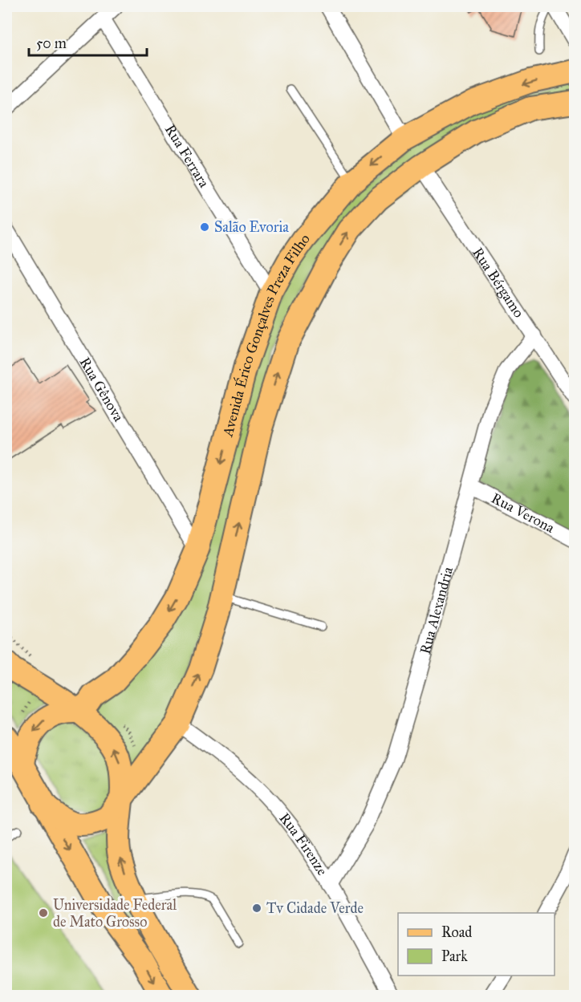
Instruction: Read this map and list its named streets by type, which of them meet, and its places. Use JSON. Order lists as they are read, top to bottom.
{
  "streets": {
    "main road": ["Avenida Érico Gonçalves Preza Filho"],
    "street": [
      "Rua Ferrara",
      "Rua Bérgamo",
      "Rua Gênova",
      "Rua Verona",
      "Rua Alexandria",
      "Rua Firenze"
    ]
  },
  "crossings": [
    ["Rua Ferrara", "Avenida Érico Gonçalves Preza Filho"],
    ["Rua Bérgamo", "Avenida Érico Gonçalves Preza Filho"],
    ["Rua Bérgamo", "Rua Alexandria"],
    ["Avenida Érico Gonçalves Preza Filho", "Rua Gênova"],
    ["Avenida Érico Gonçalves Preza Filho", "Rua Firenze"],
    ["Rua Verona", "Rua Alexandria"],
    ["Rua Alexandria", "Rua Firenze"]
  ],
  "places": ["Salão Evoria", "Tv Cidade Verde", "Universidade Federal de Mato Grosso"],
  "legend": ["Road", "Park"],
  "scale_bar": "50 m"
}
